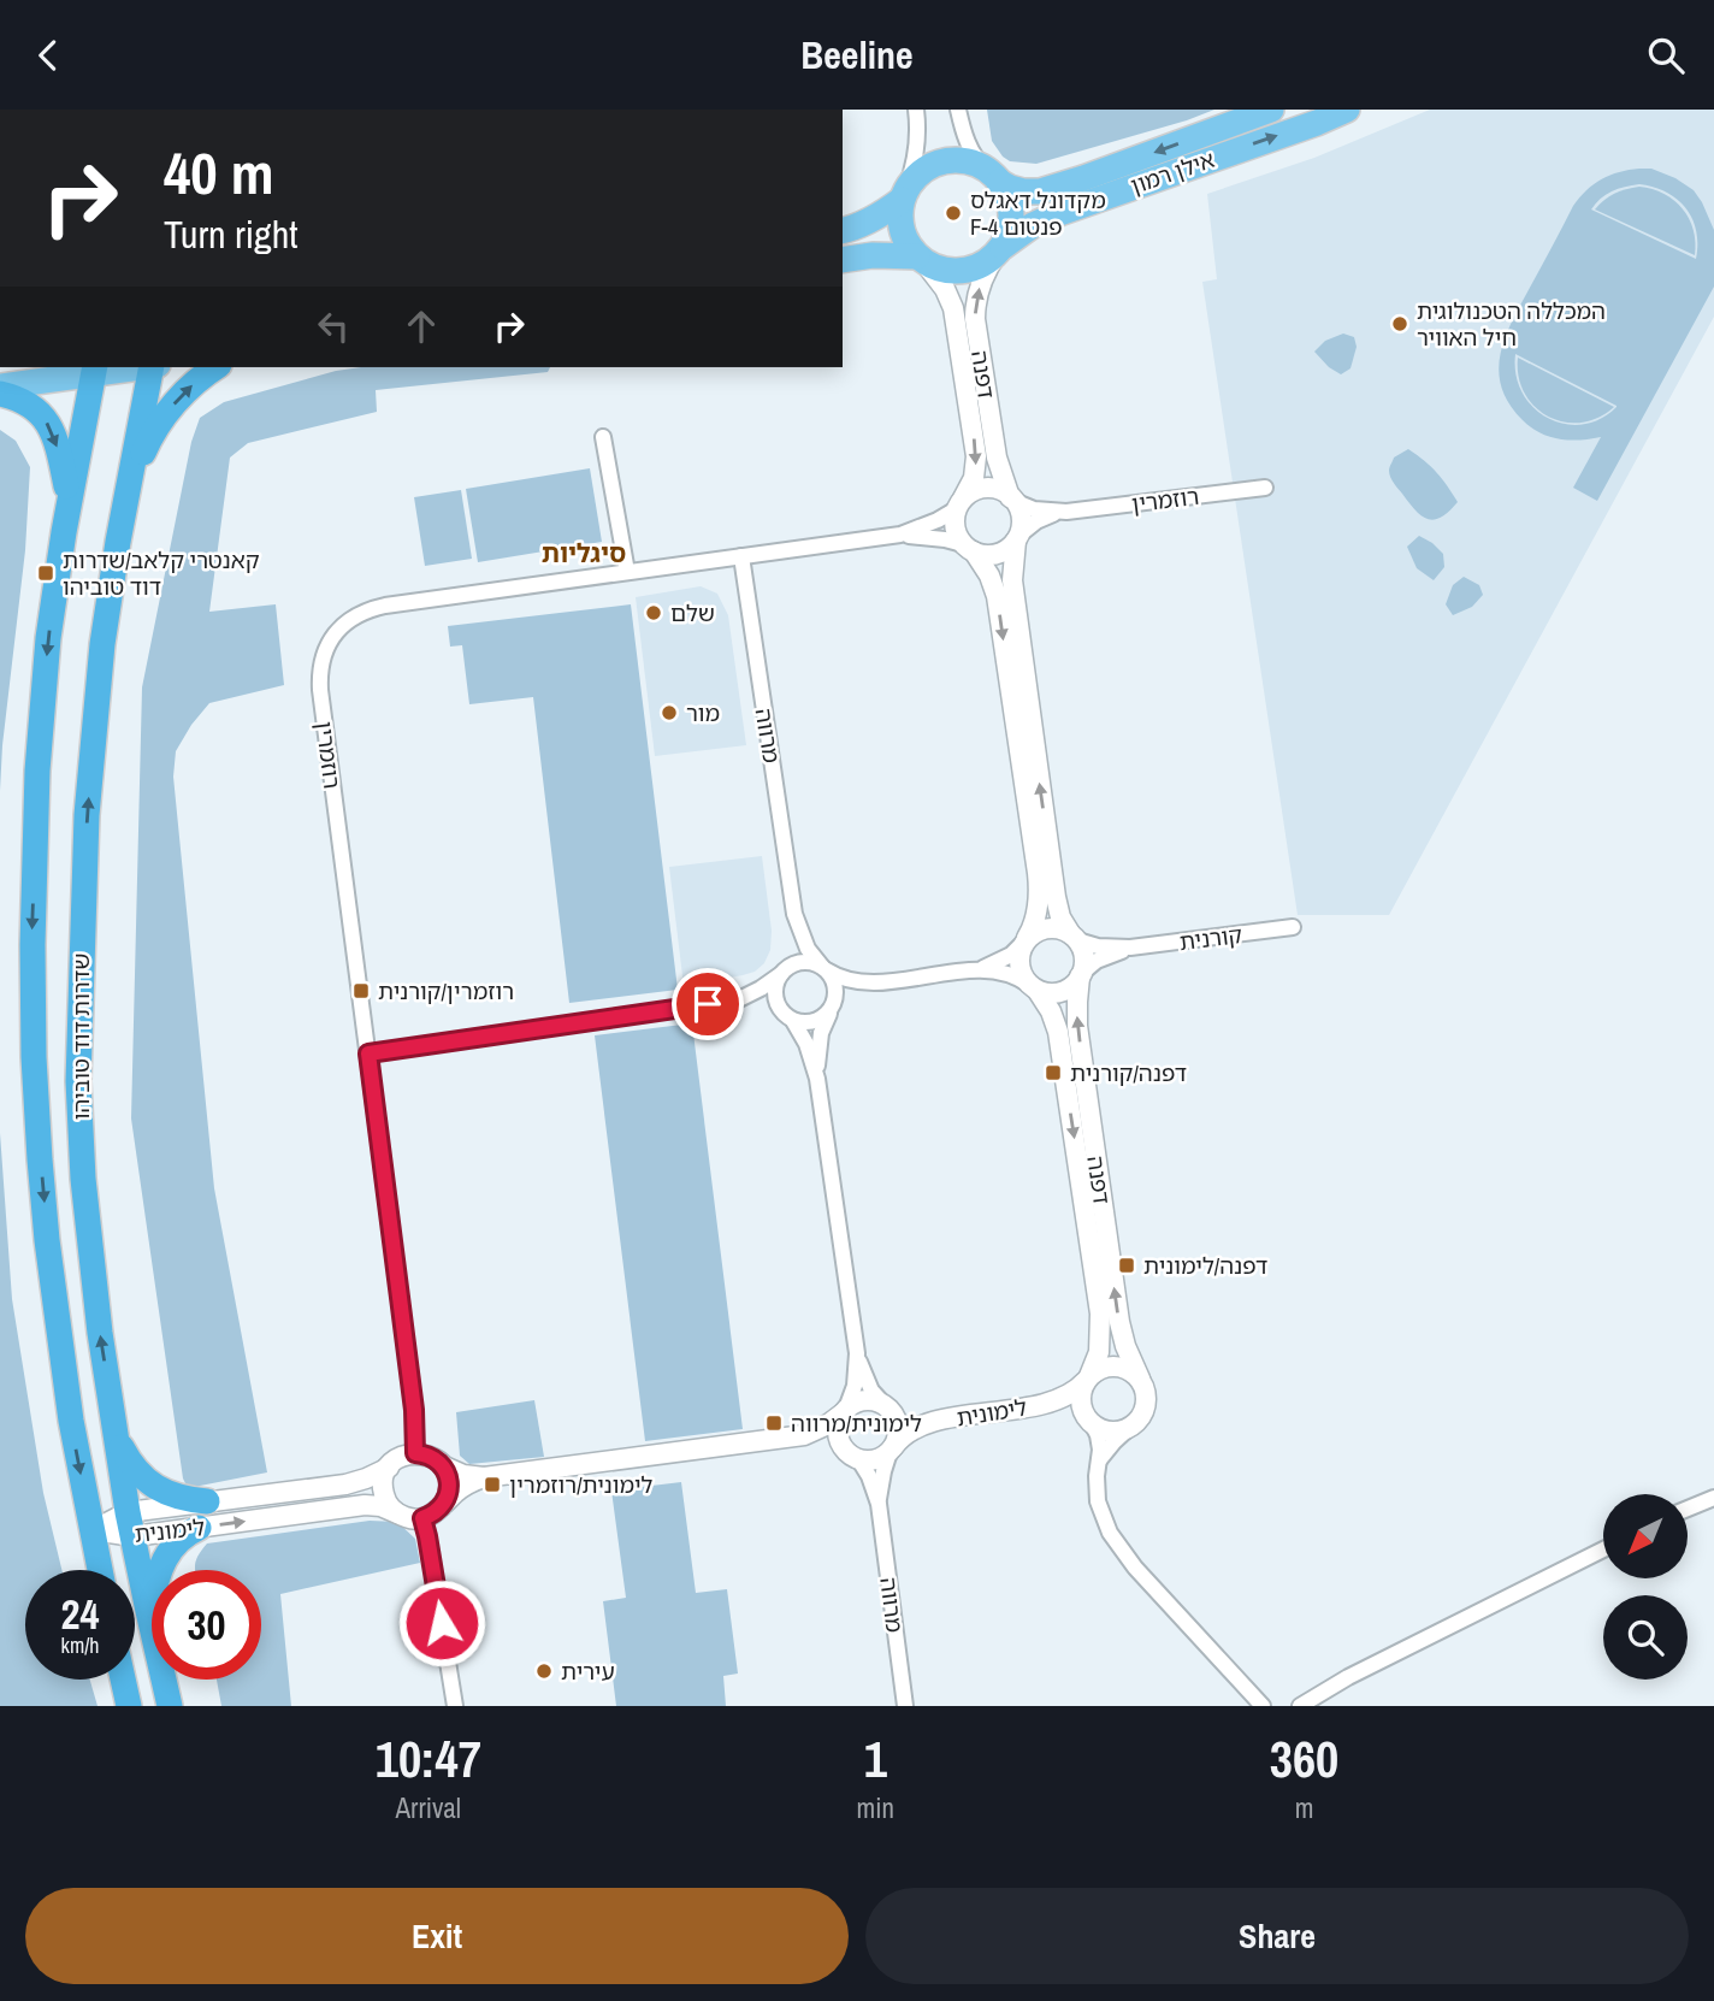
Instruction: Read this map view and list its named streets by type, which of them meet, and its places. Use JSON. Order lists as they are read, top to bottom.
{
  "streets": {
    "highway": ["שדרות דוד טוביהו"],
    "main road": ["אילן רמון"],
    "street": [
      "דפנה",
      "רוזמרין",
      "מרווה",
      "קורנית",
      "לימונית"
    ]
  },
  "crossings": [
    ["אילן רמון", "דפנה"],
    ["דפנה", "רוזמרין"],
    ["דפנה", "קורנית"],
    ["דפנה", "לימונית"],
    ["רוזמרין", "מרווה"],
    ["רוזמרין", "לימונית"],
    ["מרווה", "לימונית"],
    ["שדרות דוד טוביהו", "לימונית"]
  ],
  "districts": ["סיגליות"],
  "places": {
    "other": [
      "מקדונל דאגלס F-4 פנטום",
      "המכללה הטכנולוגית חיל האוויר",
      "שלם",
      "מור",
      "עירית"
    ],
    "transit": [
      "קאנטרי קלאב/שדרות דוד טוביהו",
      "רוזמרין/קורנית",
      "דפנה/קורנית",
      "דפנה/לימונית",
      "לימונית/מרווה",
      "לימונית/רוזמרין"
    ]
  },
  "north": "bottom left",
  "page": {
    "header": "Beeline",
    "turn": ["40 m", "Turn right"],
    "speed": "24 km/h",
    "limit": "30",
    "eta": [
      "10:47",
      "Arrival",
      "1",
      "min",
      "360",
      "m"
    ],
    "buttons": ["Exit", "Share"]
  }
}
